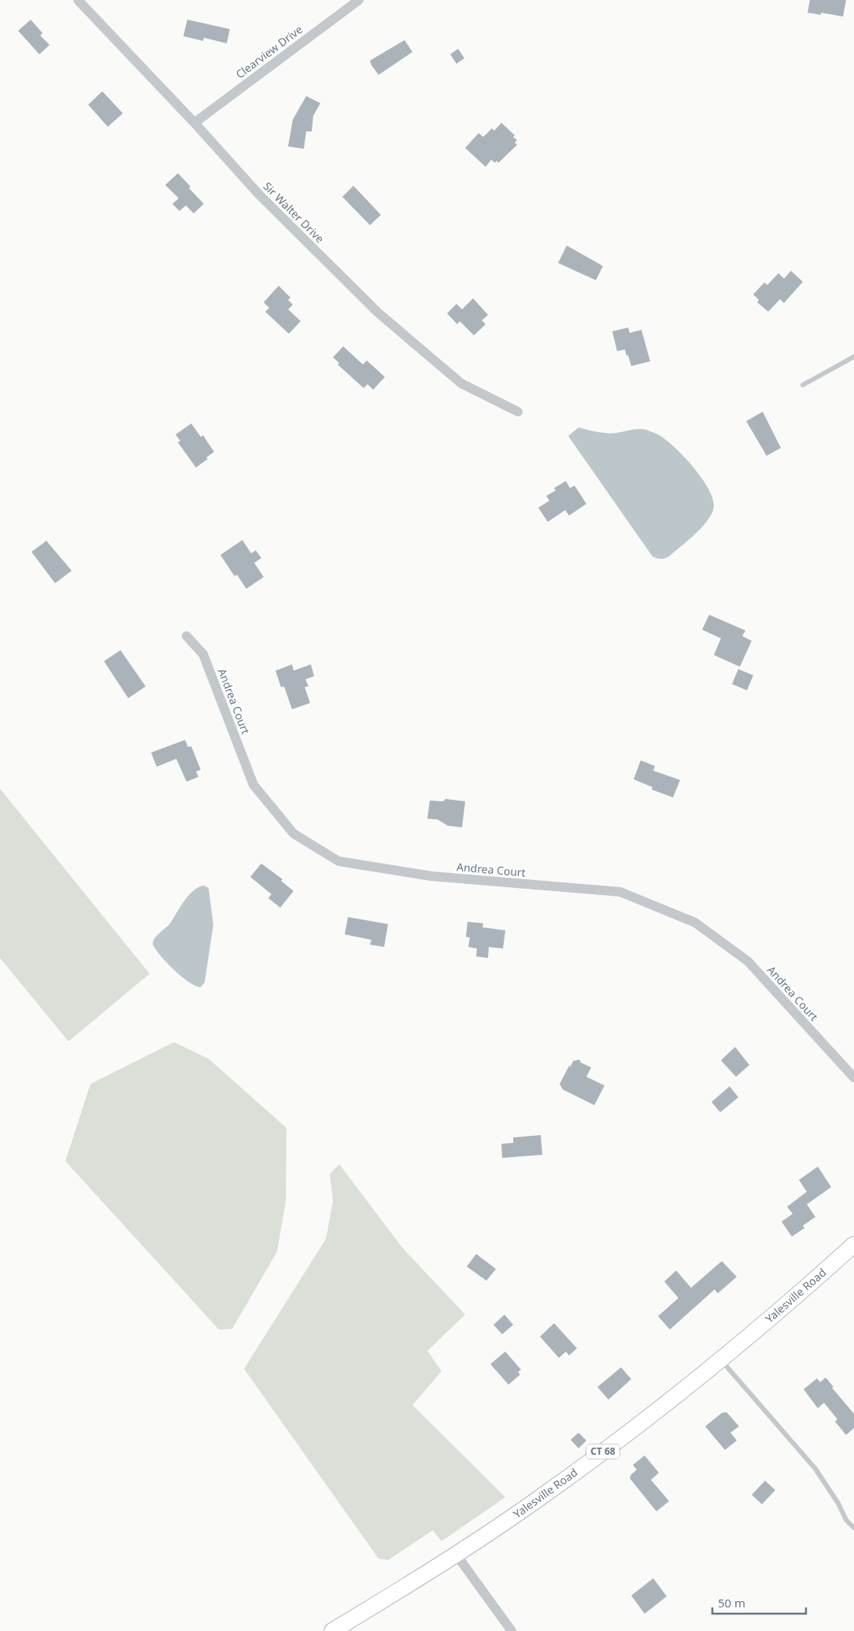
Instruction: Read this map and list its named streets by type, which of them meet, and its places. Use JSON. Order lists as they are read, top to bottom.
{
  "streets": {
    "main road": ["Yalesville Road", "CT 68"],
    "street": ["Clearview Drive", "Sir Walter Drive", "Andrea Court"]
  },
  "crossings": [
    ["Clearview Drive", "Sir Walter Drive"]
  ],
  "scale_bar": "50 m"
}
